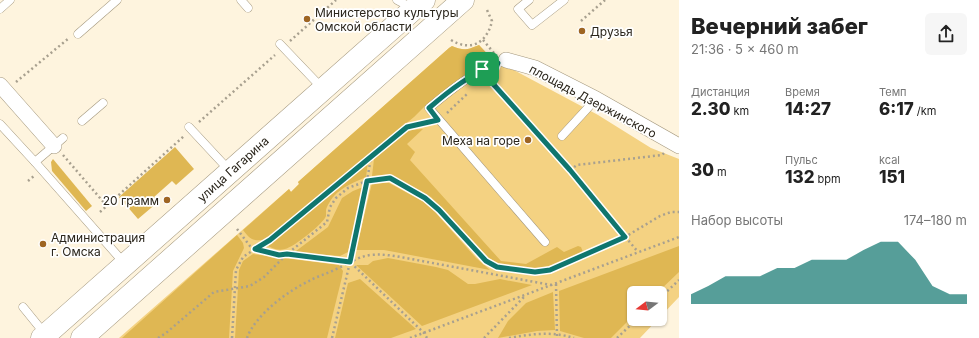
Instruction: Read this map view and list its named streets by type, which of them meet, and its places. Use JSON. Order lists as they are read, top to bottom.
{
  "streets": {
    "main road": ["улица Гагарина"],
    "street": ["площадь Дзержинского"]
  },
  "places": [
    "Министерство культуры Омской области",
    "Друзья",
    "Меха на горе",
    "20 грамм",
    "Администрация г. Омска"
  ],
  "north": "left",
  "page": {
    "heading": ["Вечерний забег", "21:36 · 5 × 460 m"],
    "stats": [
      ["Дистанция", "2.30 km"],
      ["Время", "14:27"],
      ["Темп", "6:17 /km"],
      ["30 m"],
      ["Пульс", "132 bpm"],
      ["kcal", "151"]
    ],
    "chart": ["Набор высоты", "174–180 m"]
  }
}
